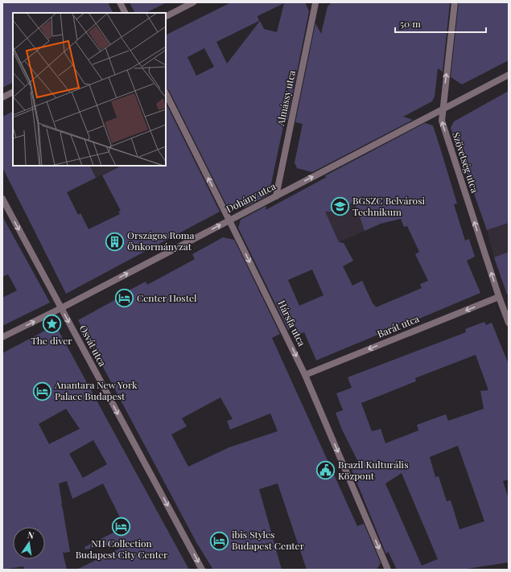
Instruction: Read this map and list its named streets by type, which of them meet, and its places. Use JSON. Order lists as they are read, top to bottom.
{
  "streets": {
    "street": [
      "Almássy utca",
      "Szövetség utca",
      "Dohány utca",
      "Hársfa utca",
      "Barát utca",
      "Osvát utca"
    ]
  },
  "crossings": [
    ["Almássy utca", "Dohány utca"],
    ["Szövetség utca", "Dohány utca"],
    ["Szövetség utca", "Barát utca"],
    ["Dohány utca", "Hársfa utca"],
    ["Dohány utca", "Osvát utca"],
    ["Hársfa utca", "Barát utca"]
  ],
  "one_way": [
    "Szövetség utca",
    "Dohány utca",
    "Barát utca",
    "Osvát utca"
  ],
  "places": {
    "school or university": ["BGSZC Belvárosi Technikum"],
    "building": ["Országos Roma Önkormányzat"],
    "hotel": [
      "Center Hostel",
      "Anantara New York Palace Budapest",
      "NH Collection Budapest City Center",
      "ibis Styles Budapest Center"
    ],
    "place": ["The diver"],
    "public building": ["Brazil Kulturális Központ"]
  },
  "scale_bar": "50 m",
  "north": "top"
}
